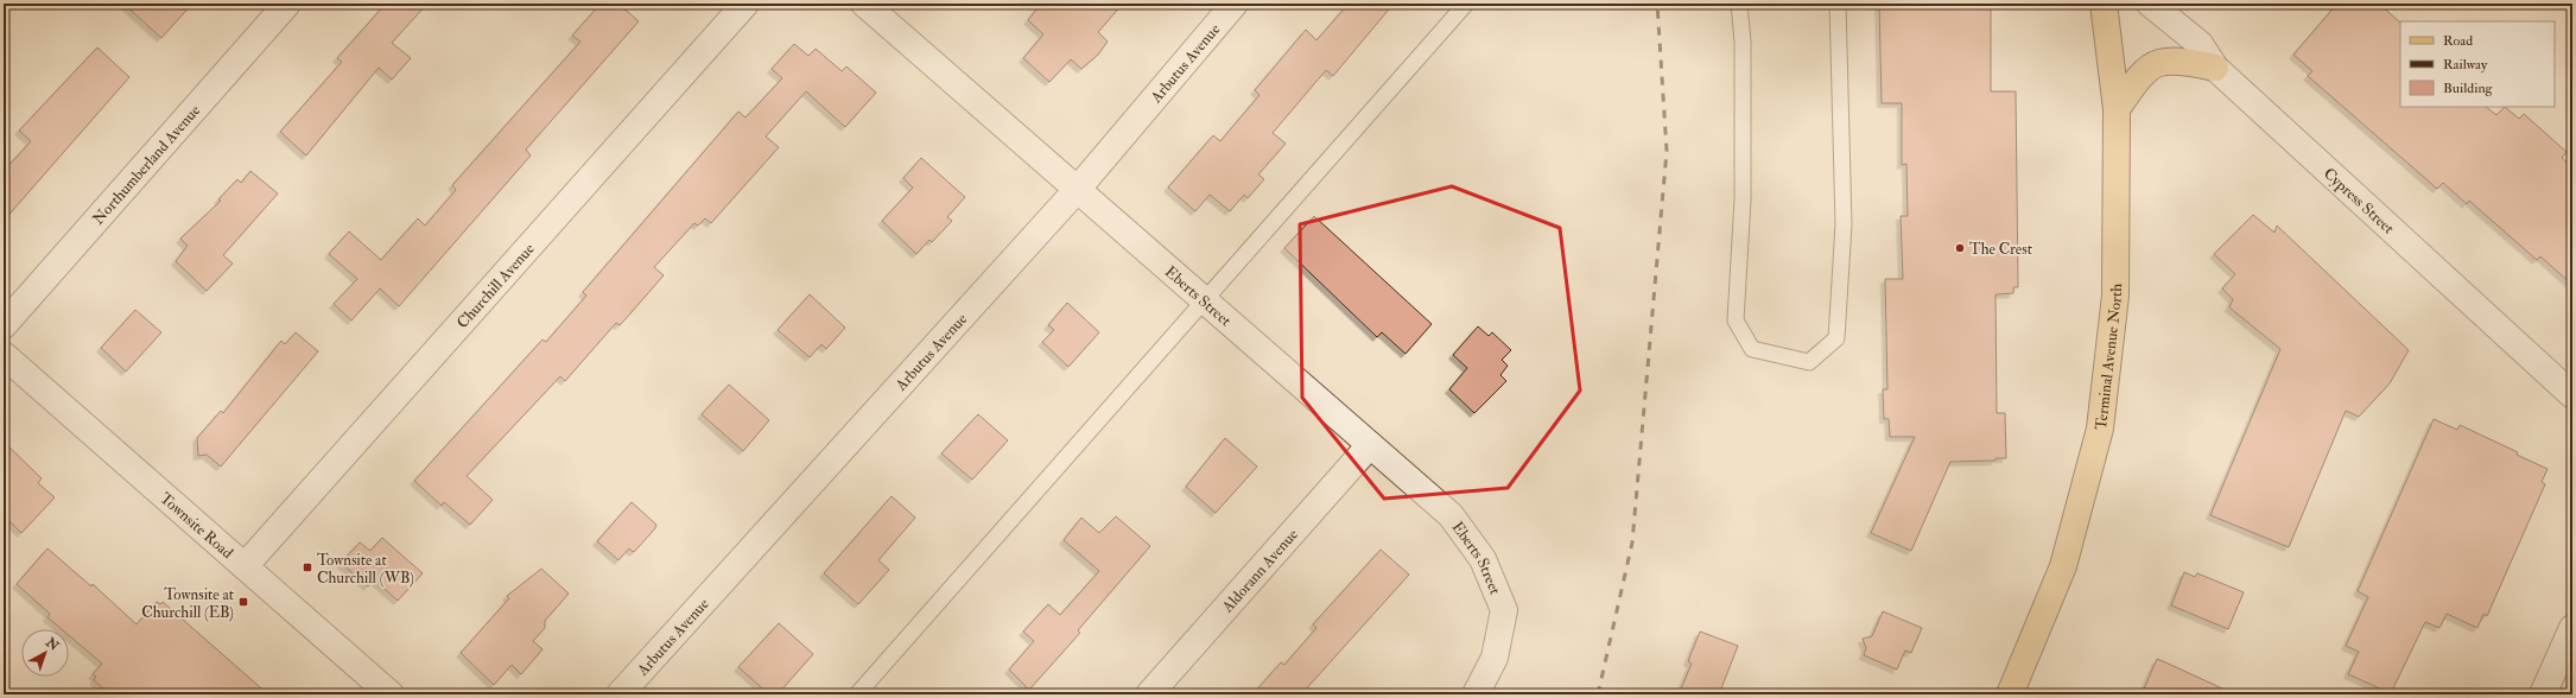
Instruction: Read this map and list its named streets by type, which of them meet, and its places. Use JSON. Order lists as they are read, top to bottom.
{
  "streets": {
    "main road": ["Terminal Avenue North"],
    "street": [
      "Arbutus Avenue",
      "Northumberland Avenue",
      "Cypress Street",
      "Churchill Avenue",
      "Eberts Street",
      "Townsite Road",
      "Aldorann Avenue"
    ]
  },
  "crossings": [
    ["Arbutus Avenue", "Eberts Street"],
    ["Churchill Avenue", "Townsite Road"],
    ["Eberts Street", "Aldorann Avenue"]
  ],
  "places": {
    "other": ["The Crest"],
    "transit": ["Townsite at Churchill (WB)", "Townsite at Churchill (EB)"]
  },
  "legend": ["Road", "Railway", "Building"],
  "north": "top right"
}
